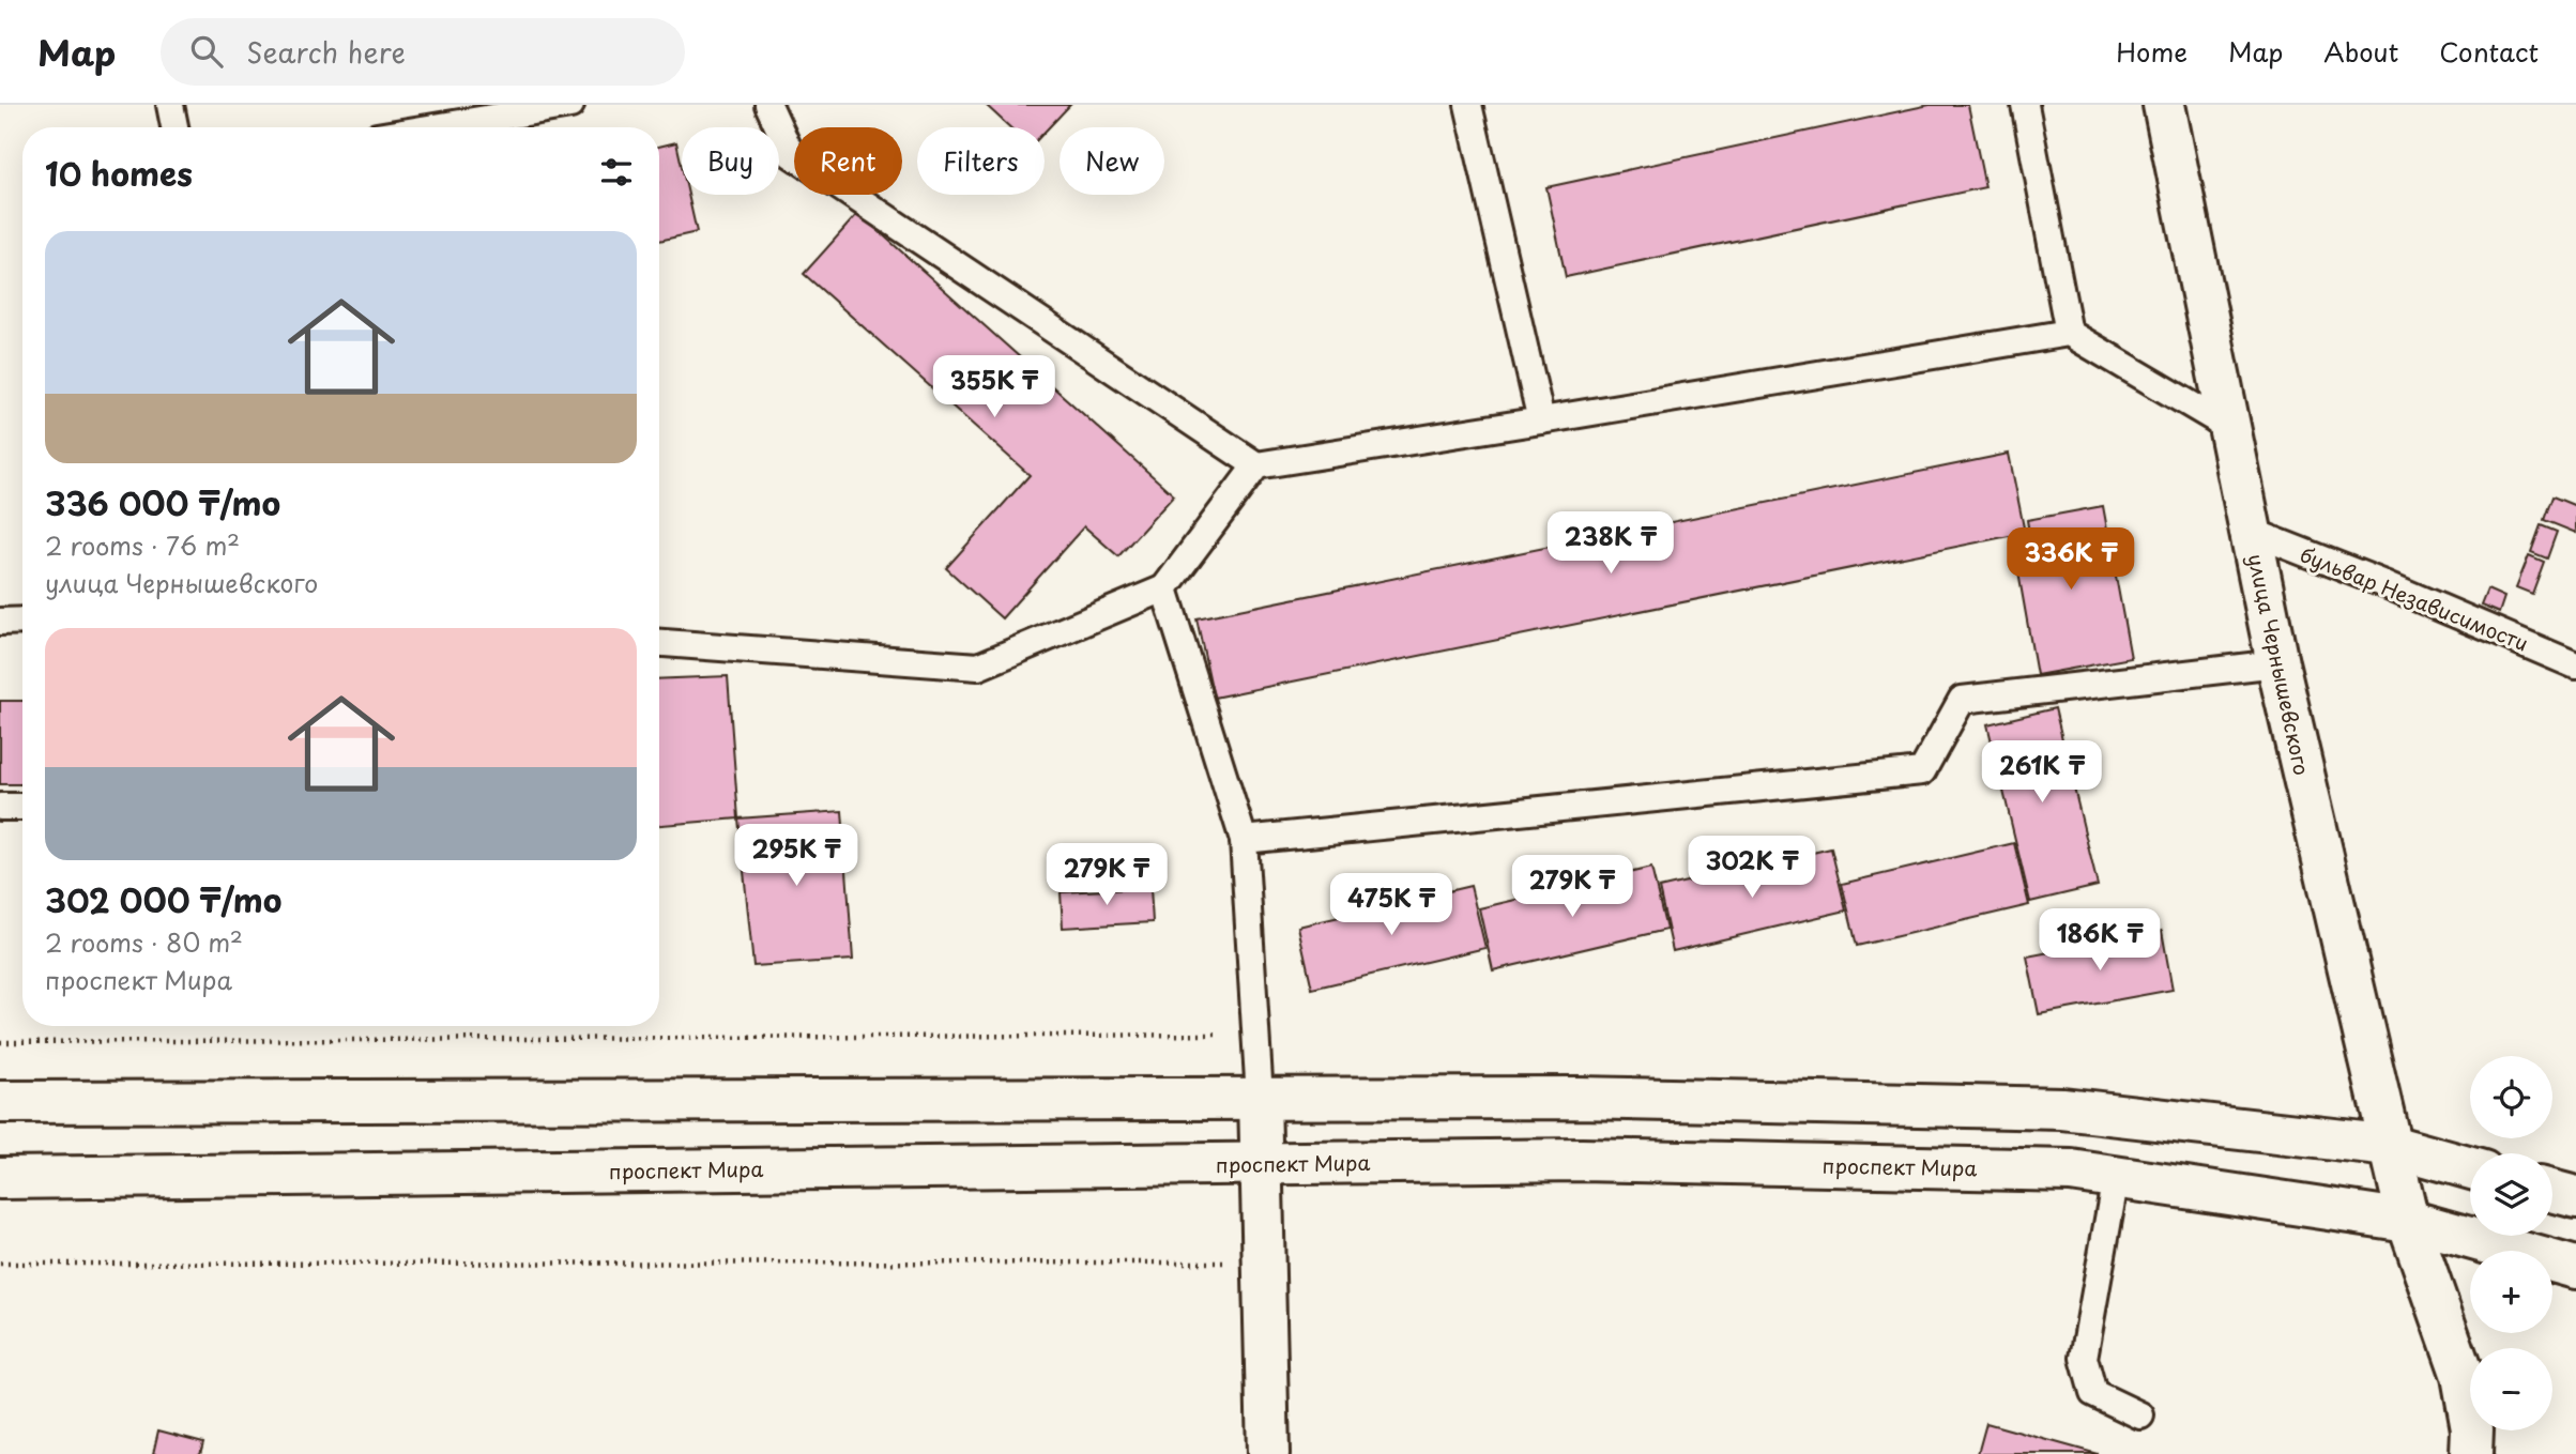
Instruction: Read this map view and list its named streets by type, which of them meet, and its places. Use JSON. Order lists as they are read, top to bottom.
{
  "streets": {
    "main road": ["улица Чернышевского", "проспект Мира"],
    "lane": ["бульвар Независимости"]
  },
  "crossings": [
    ["бульвар Независимости", "улица Чернышевского"],
    ["улица Чернышевского", "проспект Мира"]
  ],
  "page": {
    "header": "Map",
    "search": "Search here",
    "nav": [
      "Home",
      "Map",
      "About",
      "Contact"
    ],
    "chip": [
      "Buy",
      "Rent",
      "Filters",
      "New"
    ],
    "heading": "10 homes",
    "list": [
      {
        "name": "336 000 ₸/mo",
        "note": "2 rooms · 76 m² · улица Чернышевского"
      },
      {
        "name": "302 000 ₸/mo",
        "note": "2 rooms · 80 m² · проспект Мира"
      }
    ],
    "price": [
      "355K ₸",
      "238K ₸",
      "336K ₸",
      "261K ₸",
      "295K ₸",
      "302K ₸",
      "279K ₸",
      "279K ₸",
      "475K ₸",
      "186K ₸"
    ],
    "map_buttons": ["+", "−"]
  }
}
